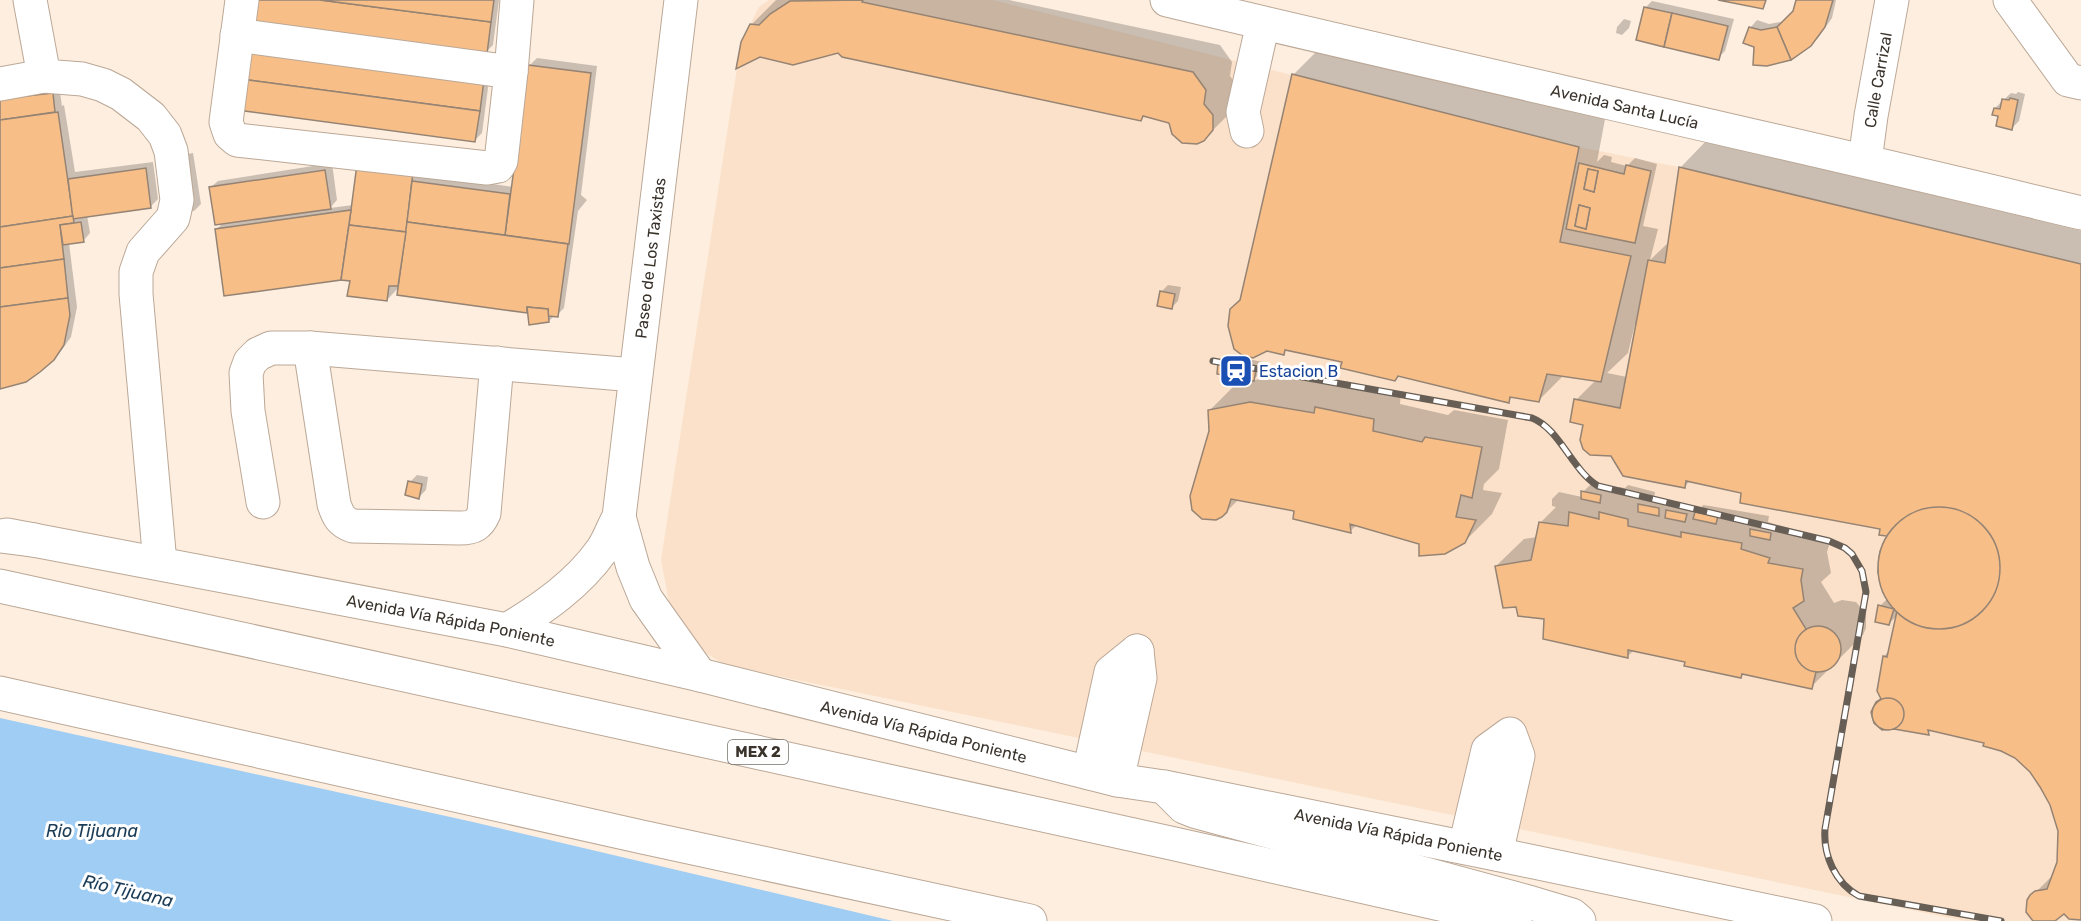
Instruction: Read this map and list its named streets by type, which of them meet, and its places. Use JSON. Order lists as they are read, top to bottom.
{
  "streets": {
    "main road": [
      "Calle Carrizal",
      "Avenida Santa Lucía",
      "Paseo de Los Taxistas",
      "Avenida Vía Rápida Poniente",
      "MEX 2"
    ]
  },
  "crossings": [
    ["Calle Carrizal", "Avenida Santa Lucía"],
    ["Paseo de Los Taxistas", "Avenida Vía Rápida Poniente"]
  ],
  "water": ["Rio Tijuana", "Río Tijuana"],
  "places": {
    "station": ["Estacion B"]
  }
}
